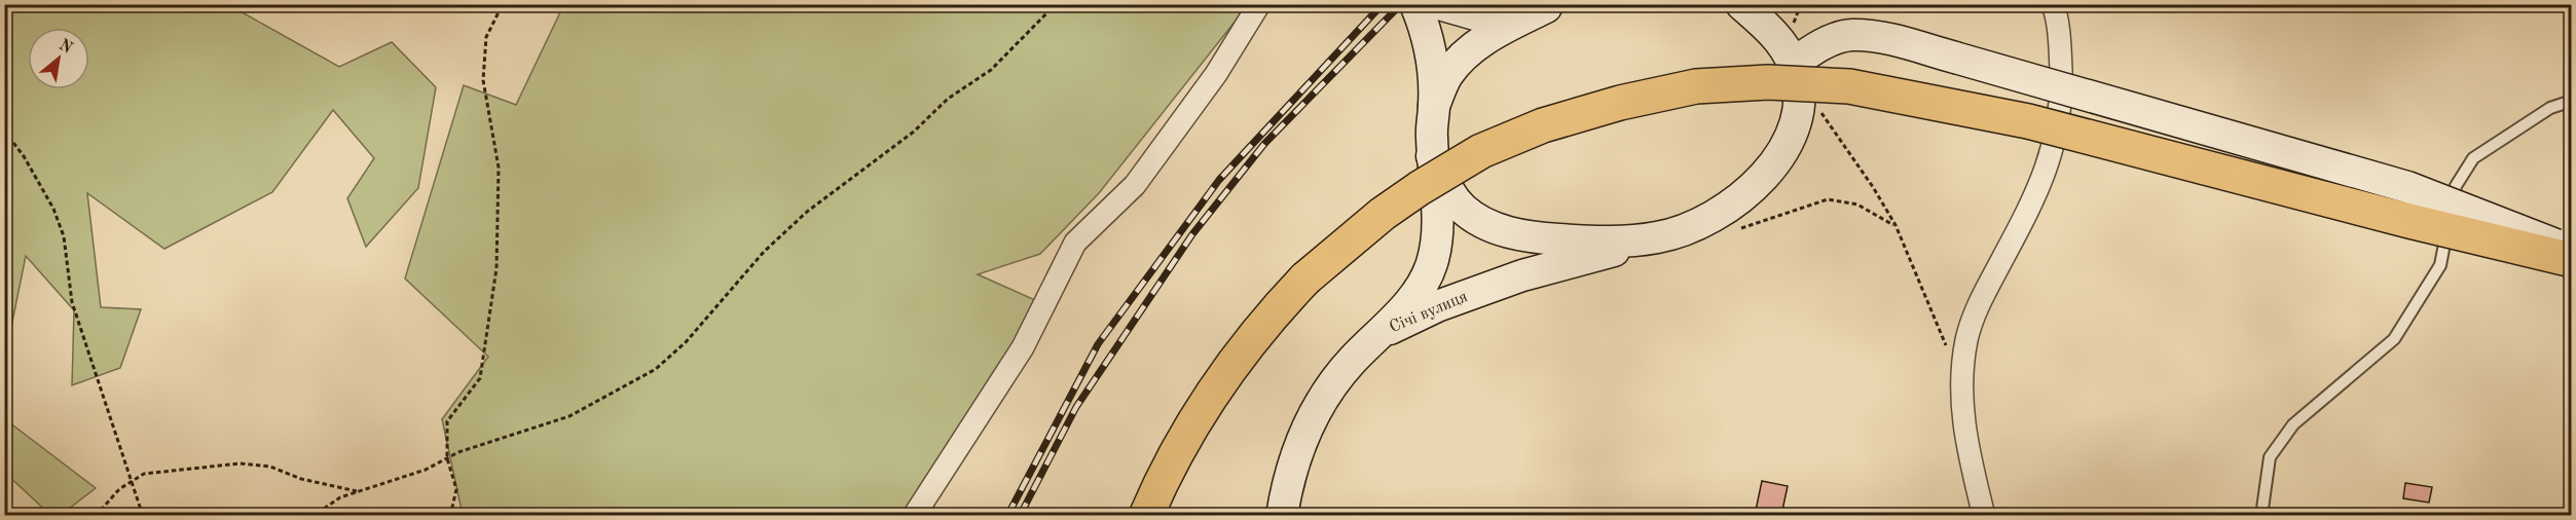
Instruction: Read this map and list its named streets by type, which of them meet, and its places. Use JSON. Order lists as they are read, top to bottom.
{
  "streets": {
    "main road": ["Січі вулиця"]
  },
  "north": "top right"
}
